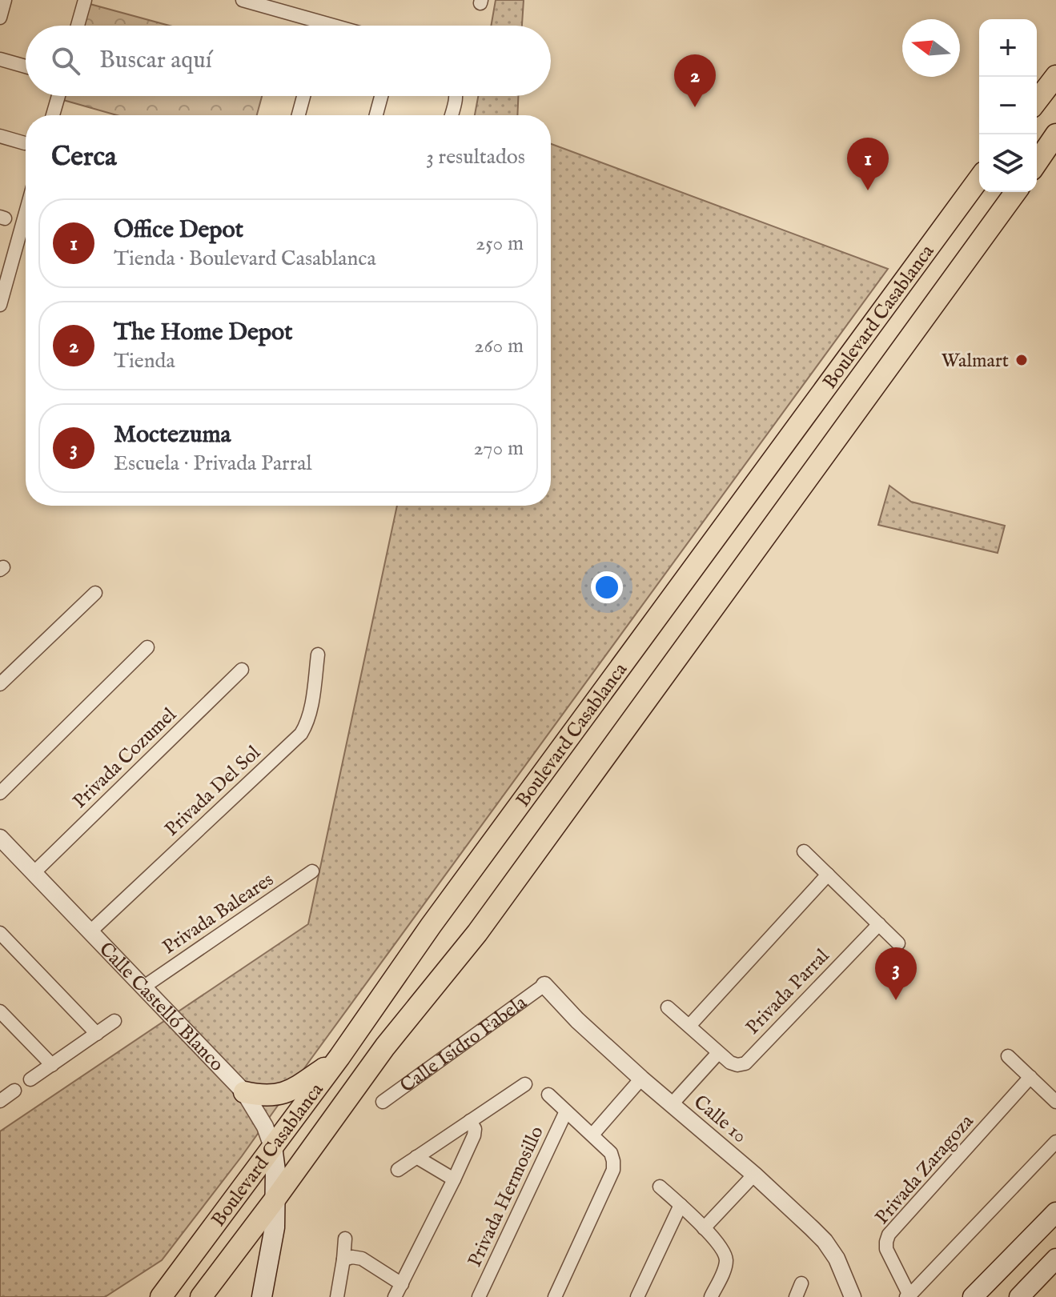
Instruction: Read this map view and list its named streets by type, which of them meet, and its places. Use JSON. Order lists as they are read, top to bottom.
{
  "streets": {
    "main road": ["Boulevard Casablanca", "Calle Castelló Blanco"],
    "street": [
      "Privada Cozumel",
      "Privada Del Sol",
      "Privada Baleares",
      "Privada Parral",
      "Calle Isidro Fabela",
      "Calle 10",
      "Privada Zaragoza",
      "Privada Hermosillo"
    ]
  },
  "crossings": [
    ["Boulevard Casablanca", "Calle Castelló Blanco"],
    ["Privada Cozumel", "Calle Castelló Blanco"],
    ["Privada Del Sol", "Calle Castelló Blanco"],
    ["Privada Baleares", "Calle Castelló Blanco"],
    ["Calle Isidro Fabela", "Calle 10"]
  ],
  "places": ["Walmart"],
  "north": "left",
  "page": {
    "map_buttons": ["+", "−"],
    "search": "Buscar aquí",
    "pins": ["2", "1", "3"],
    "heading": ["Cerca", "3 resultados"],
    "list": [
      {
        "mark": "1",
        "name": "Office Depot",
        "note": "Tienda · Boulevard Casablanca",
        "value": "250 m"
      },
      {
        "mark": "2",
        "name": "The Home Depot",
        "note": "Tienda",
        "value": "260 m"
      },
      {
        "mark": "3",
        "name": "Moctezuma",
        "note": "Escuela · Privada Parral",
        "value": "270 m"
      }
    ]
  }
}
